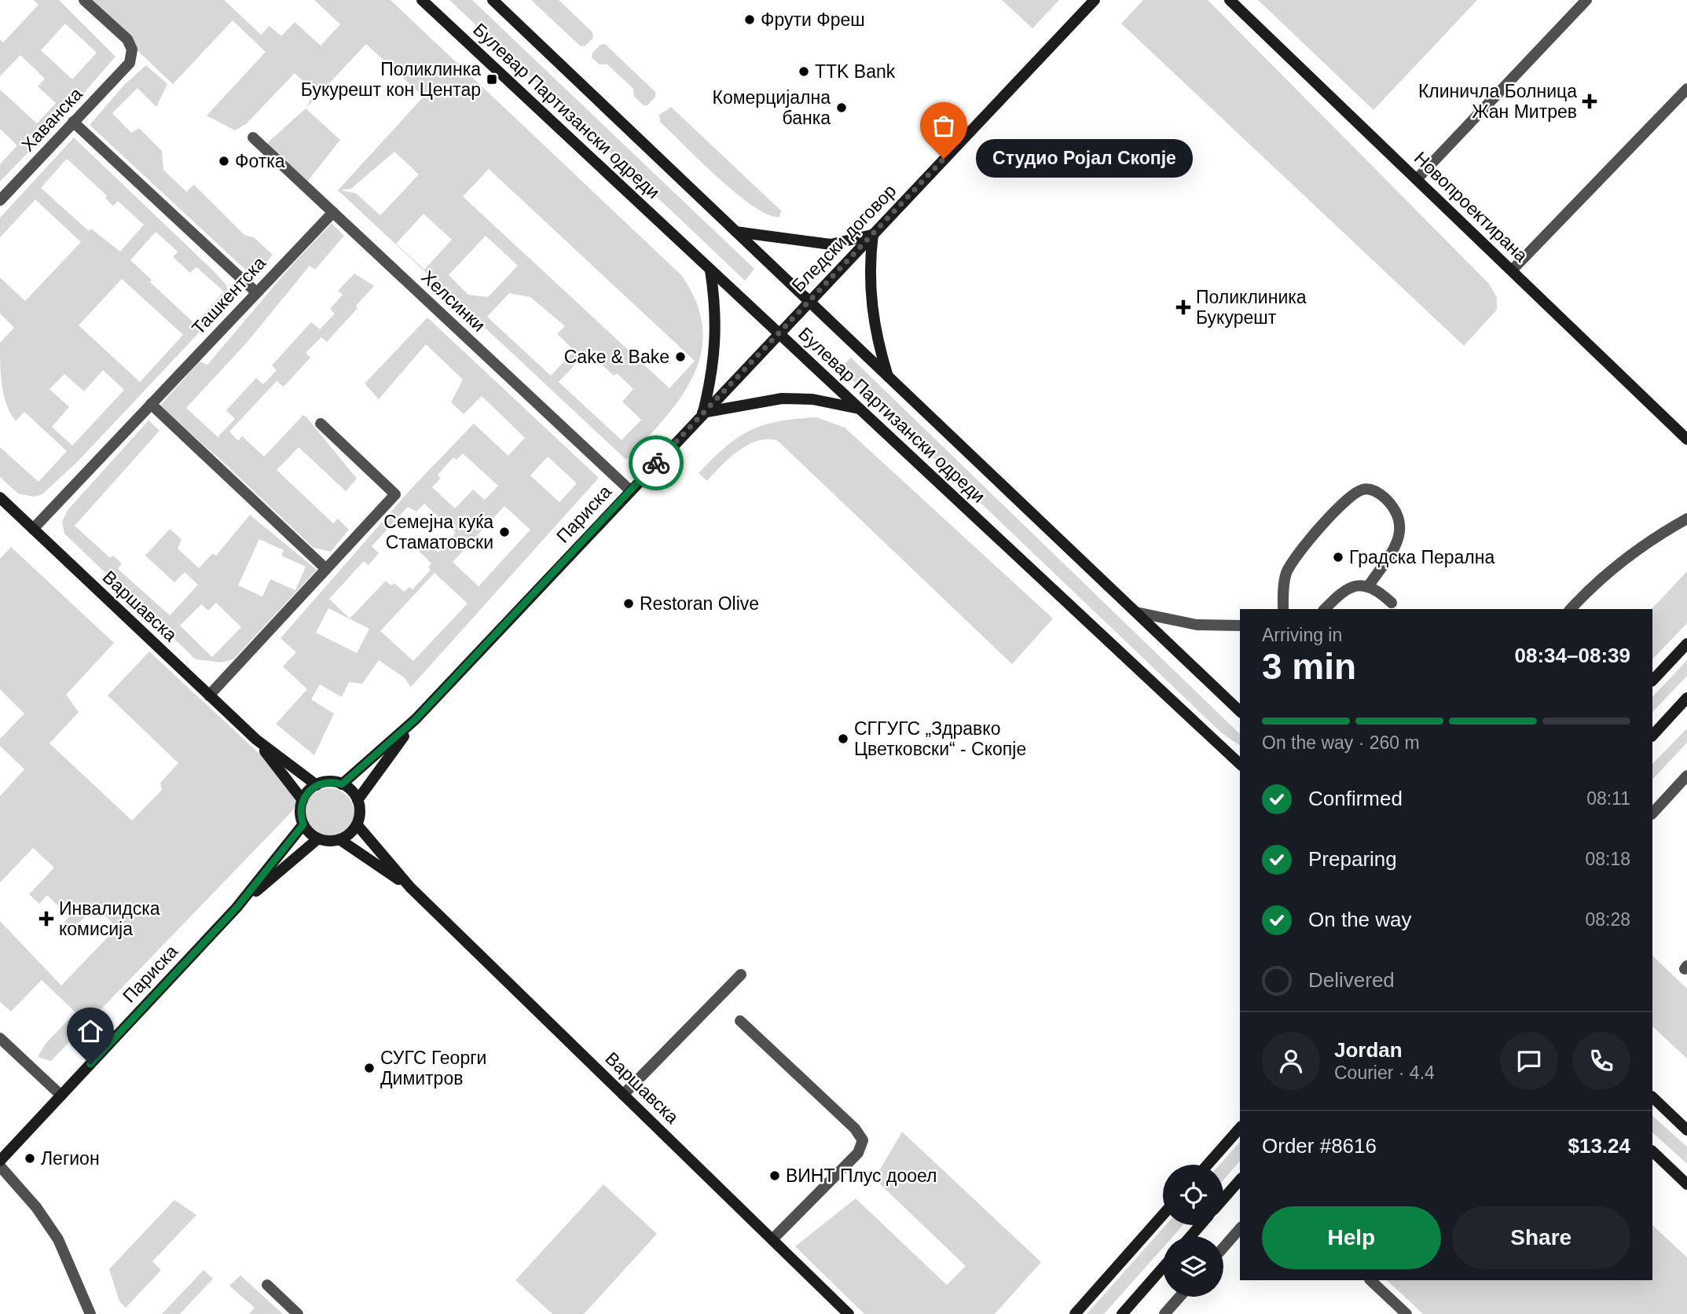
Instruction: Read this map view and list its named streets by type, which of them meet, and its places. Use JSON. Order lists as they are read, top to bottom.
{
  "streets": {
    "street": [
      "Булевар Партизански одреди",
      "Хаванска",
      "Новопроектирана",
      "Бледски договор",
      "Ташкентска",
      "Хелсинки",
      "Париска",
      "Варшавска"
    ]
  },
  "crossings": [
    ["Булевар Партизански одреди", "Бледски договор"],
    ["Булевар Партизански одреди", "Париска"],
    ["Бледски договор", "Париска"],
    ["Ташкентска", "Хелсинки"],
    ["Ташкентска", "Варшавска"],
    ["Хелсинки", "Париска"],
    ["Париска", "Варшавска"]
  ],
  "places": {
    "other": [
      "Фрути Фреш",
      "TTK Bank",
      "Комерцијална банка",
      "Студио Ројал Скопје",
      "Фотка",
      "Cake & Bake",
      "Семејна куќа Стаматовски",
      "Градска Перална",
      "Restoran Olive",
      "СГГУГС „Здравко Цветковски“ - Скопје",
      "СУГС Георги Димитров",
      "Легион",
      "ВИНТ Плус дооел"
    ],
    "transit": ["Поликлинка Букурешт кон Центар"],
    "health": ["Клиничла Болница Жан Митрев", "Поликлиника Букурешт", "Инвалидска комисија"]
  },
  "page": {
    "bubble": "Студио Ројал Скопје",
    "heading": ["3 min", "Arriving in", "08:34–08:39"],
    "panel": [
      "Jordan",
      "Courier · 4.4",
      "Order #8616",
      "$13.24"
    ],
    "bar": "On the way · 260 m",
    "list": [
      ["Confirmed", "08:11"],
      ["Preparing", "08:18"],
      ["On the way", "08:28"],
      "Delivered"
    ],
    "buttons": ["Help", "Share"]
  }
}
